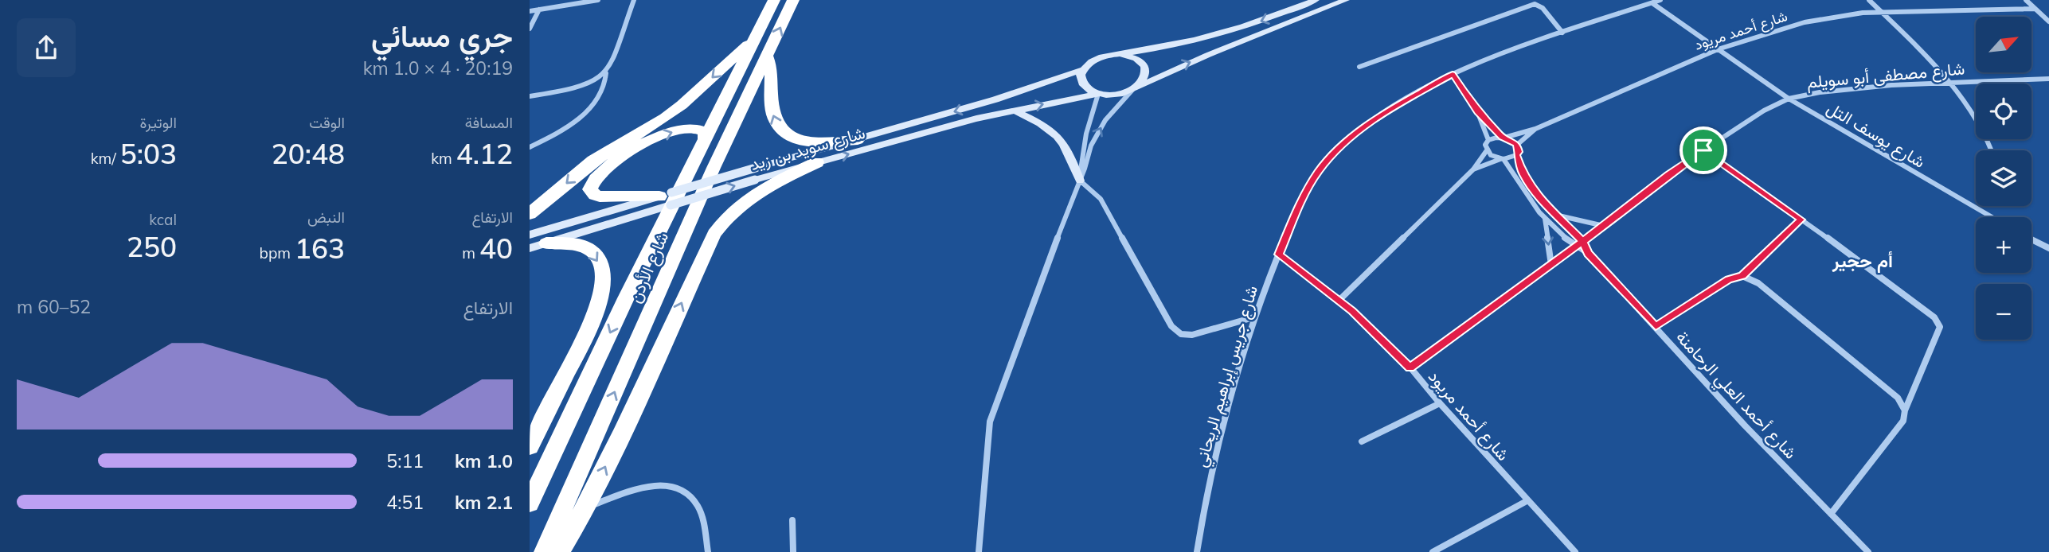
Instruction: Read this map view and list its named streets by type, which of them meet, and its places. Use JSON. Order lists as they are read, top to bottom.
{
  "streets": {
    "highway": ["شارع الأردن"],
    "main road": ["شارع سويد بن زيد"],
    "street": [
      "شارع أحمد مريود",
      "شارع مصطفى أبو سويلم",
      "شارع يوسف التل",
      "شارع جريس إبراهيم الريحاني",
      "شارع أحمد العلي الرحامنة"
    ]
  },
  "crossings": [
    ["شارع أحمد مريود", "شارع مصطفى أبو سويلم"],
    ["شارع أحمد مريود", "شارع يوسف التل"],
    ["شارع أحمد مريود", "شارع جريس إبراهيم الريحاني"],
    ["شارع أحمد مريود", "شارع أحمد العلي الرحامنة"],
    ["شارع مصطفى أبو سويلم", "شارع يوسف التل"],
    ["شارع مصطفى أبو سويلم", "شارع أحمد العلي الرحامنة"],
    ["شارع يوسف التل", "شارع جريس إبراهيم الريحاني"]
  ],
  "districts": ["أم حجير"],
  "north": "top right",
  "page": {
    "heading": ["جري مسائي", "20:19 · 4 × 1.0 km"],
    "map_buttons": ["+", "−"],
    "stats": [
      ["المسافة", "4.12 km"],
      ["الوقت", "20:48"],
      ["الوتيرة", "5:03 /km"],
      ["الارتفاع", "40 m"],
      ["النبض", "163 bpm"],
      ["kcal", "250"]
    ],
    "chart": ["الارتفاع", "52–60 m"],
    "list": [
      {
        "name": "1.0 km",
        "note": "5:11"
      },
      {
        "name": "2.1 km",
        "note": "4:51"
      }
    ]
  }
}
